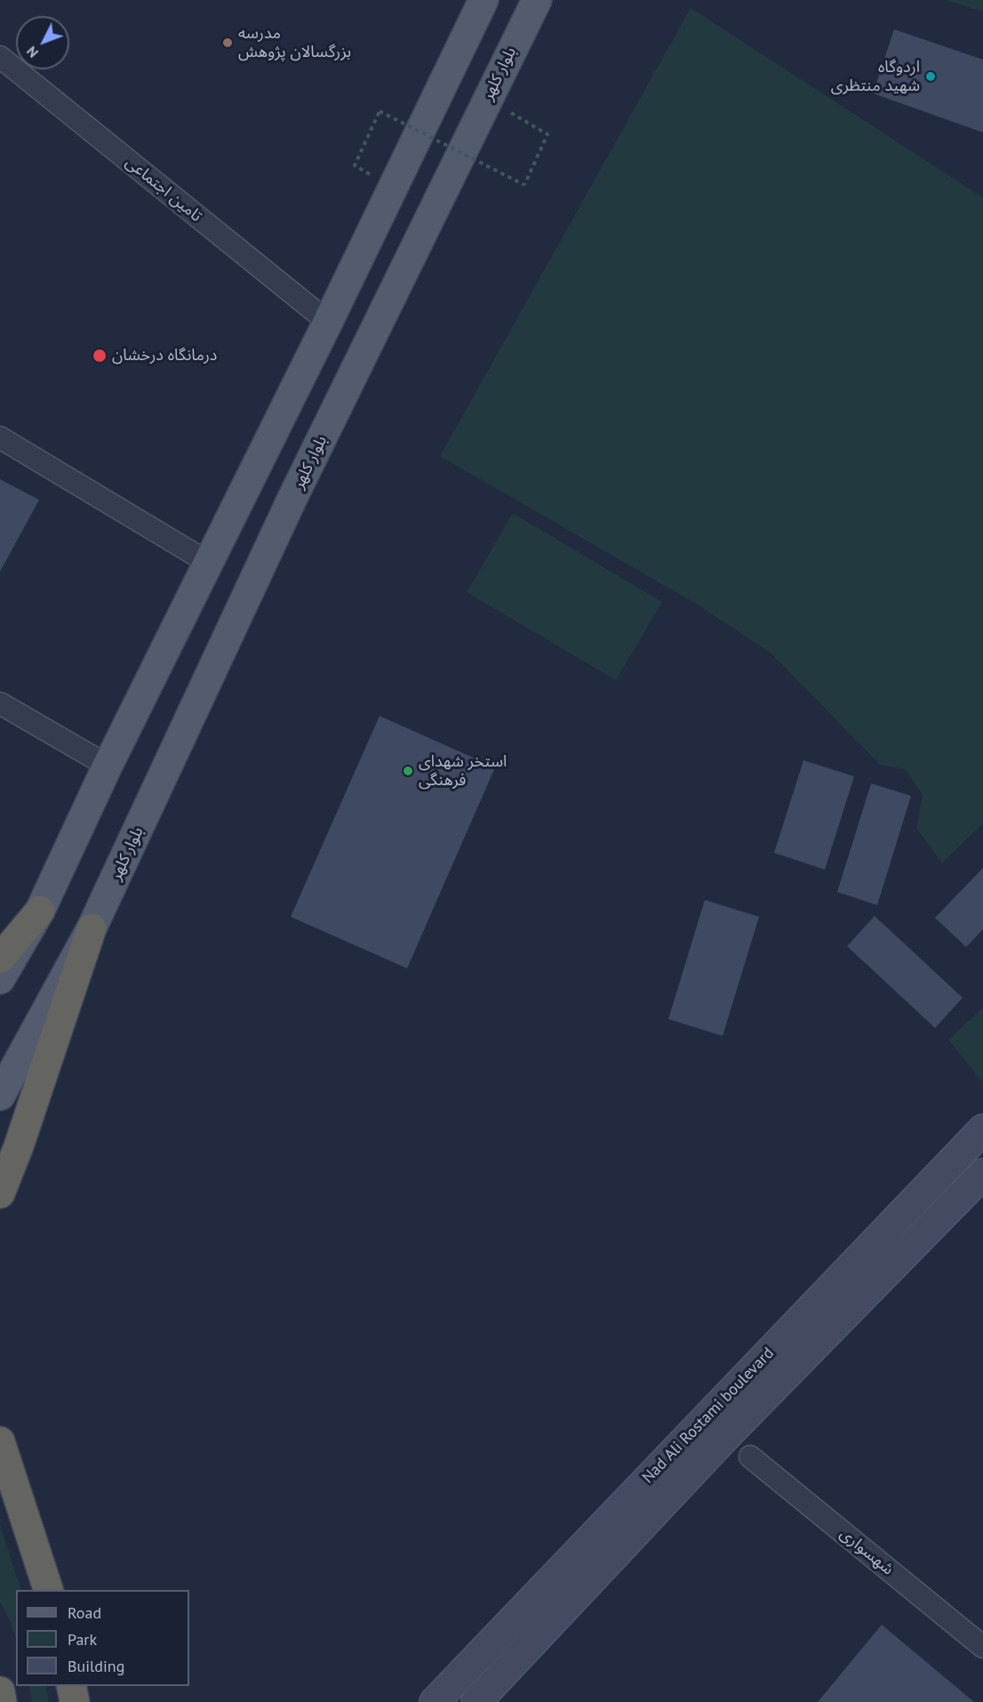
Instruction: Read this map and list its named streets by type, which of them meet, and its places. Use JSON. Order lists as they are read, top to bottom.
{
  "streets": {
    "main road": ["بلوار کلهر", "Nad Ali Rostami boulevard"],
    "street": ["تامین اجتماعی", "شهسواری"]
  },
  "places": [
    "مدرسه بزرگسالان پژوهش",
    "اردوگاه شهید منتظری",
    "درمانگاه درخشان",
    "استخر شهدای فرهنگی"
  ],
  "legend": ["Road", "Park", "Building"],
  "north": "bottom left"
}
